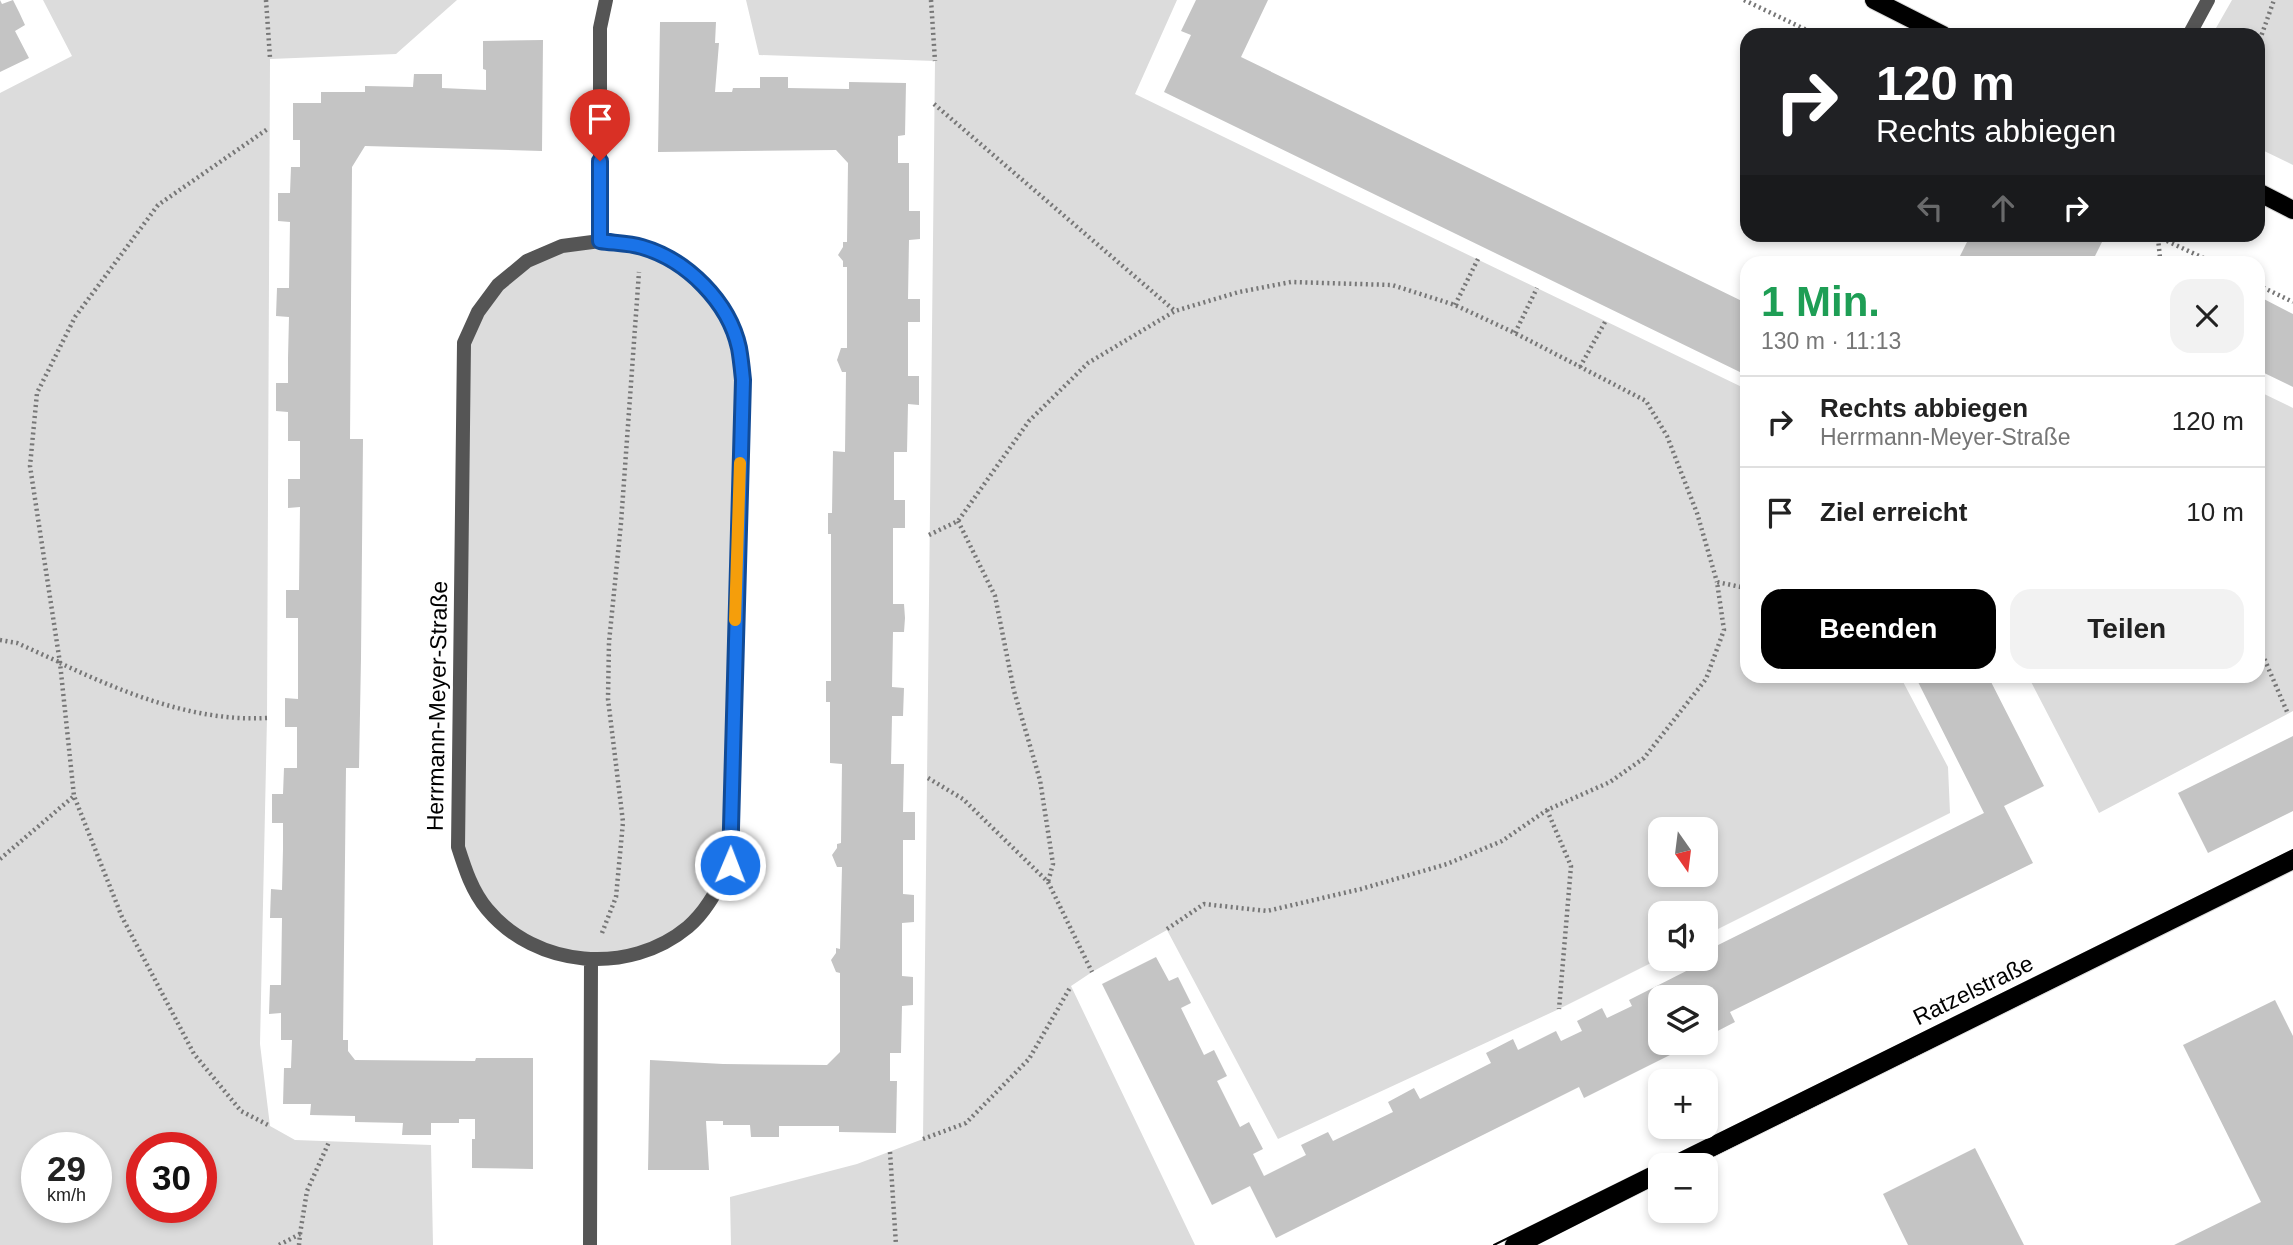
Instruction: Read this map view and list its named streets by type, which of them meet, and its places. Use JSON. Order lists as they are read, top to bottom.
{
  "streets": {
    "main road": ["Ratzelstraße"],
    "street": ["Herrmann-Meyer-Straße"]
  },
  "north": "bottom",
  "page": {
    "turn": ["120 m", "Rechts abbiegen"],
    "heading": ["1 Min.", "130 m · 11:13"],
    "list": [
      {
        "name": "Rechts abbiegen",
        "note": "Herrmann-Meyer-Straße",
        "value": "120 m"
      },
      {
        "name": "Ziel erreicht",
        "value": "10 m"
      }
    ],
    "buttons": ["Beenden", "Teilen"],
    "map_buttons": ["+", "−"],
    "speed": "29 km/h",
    "limit": "30"
  }
}
